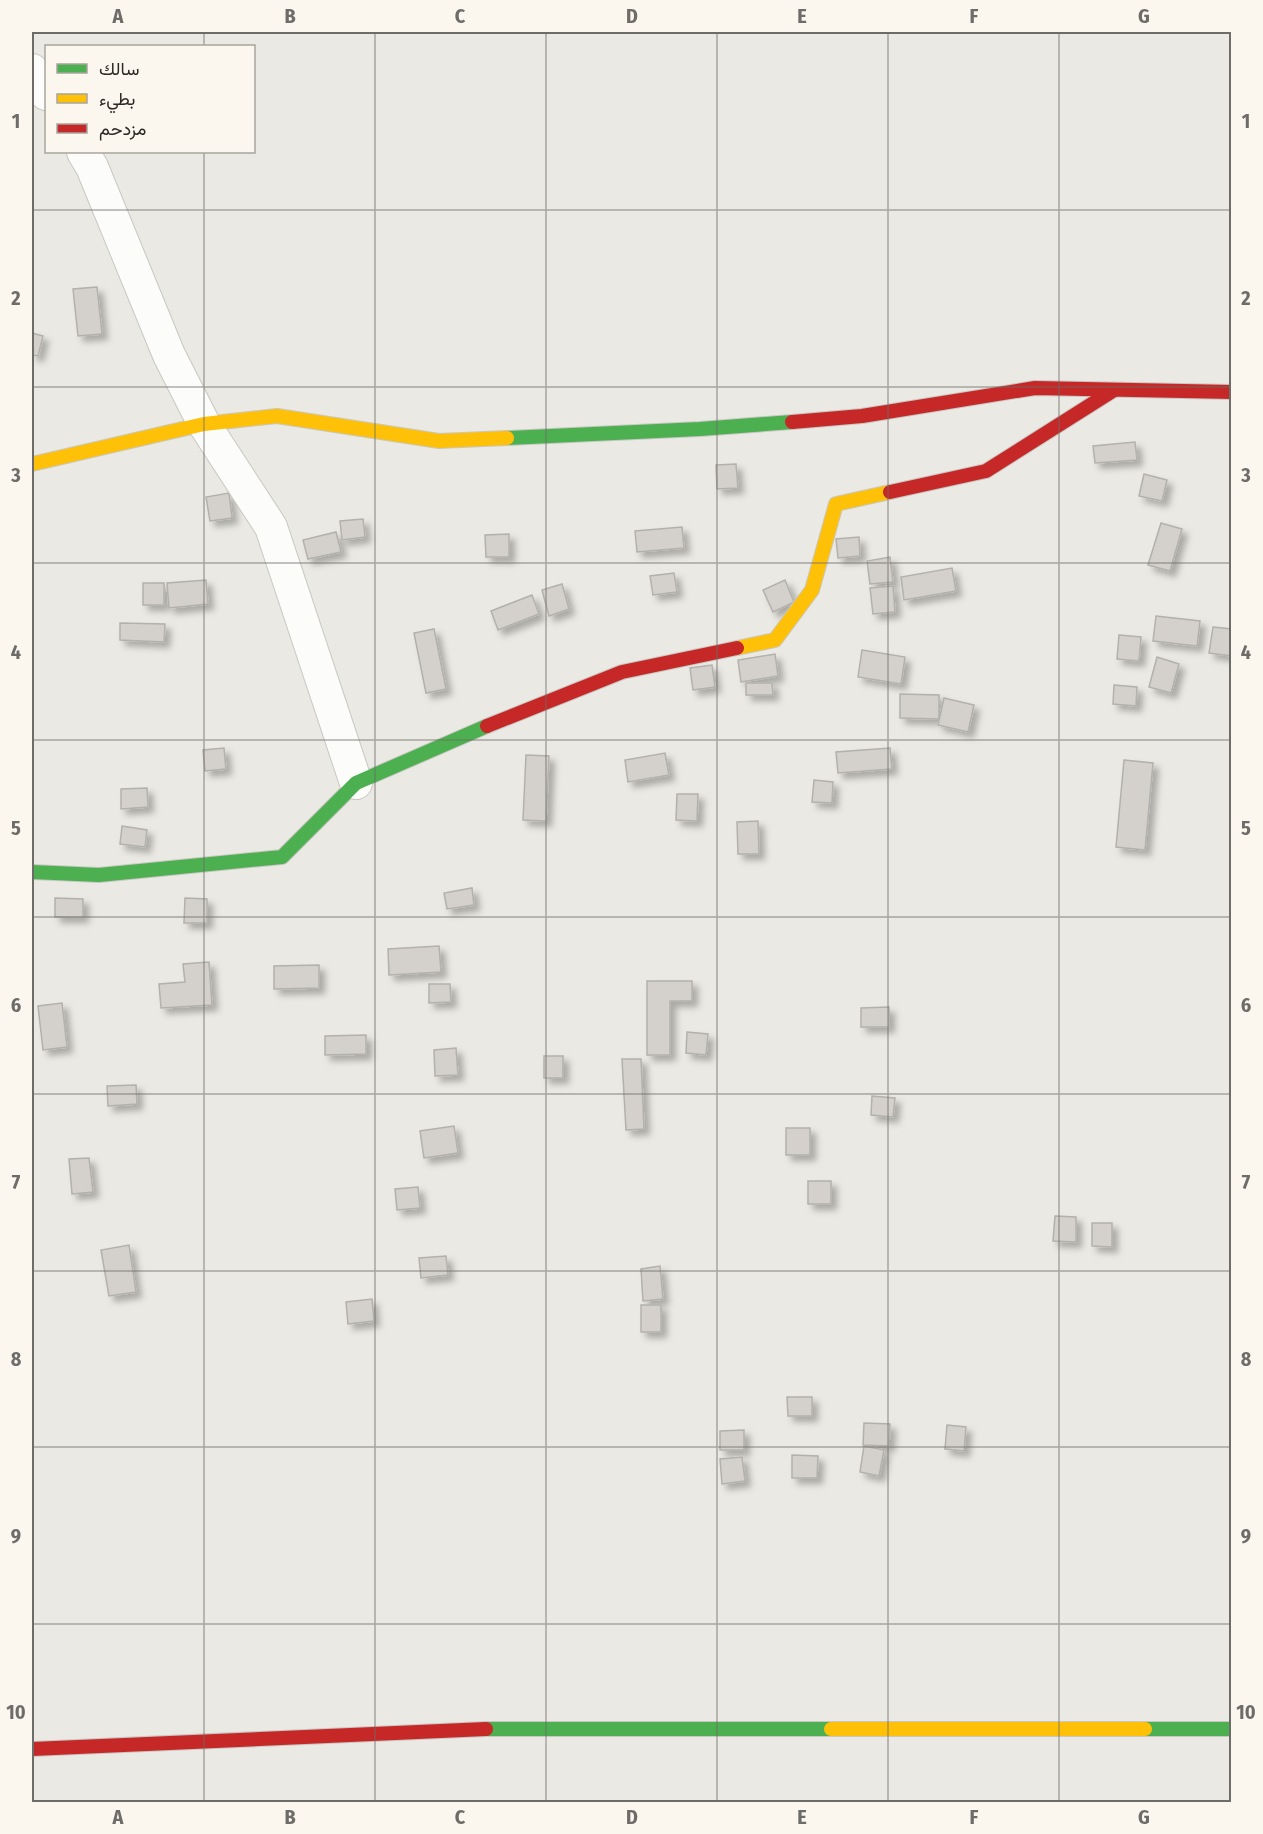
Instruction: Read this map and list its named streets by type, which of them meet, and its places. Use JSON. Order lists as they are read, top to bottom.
{
  "legend": ["سالك", "بطيء", "مزدحم"],
  "grid": {
    "columns": [
      "A",
      "B",
      "C",
      "D",
      "E",
      "F",
      "G"
    ],
    "rows": [
      "1",
      "2",
      "3",
      "4",
      "5",
      "6",
      "7",
      "8",
      "9",
      "10"
    ]
  }
}
